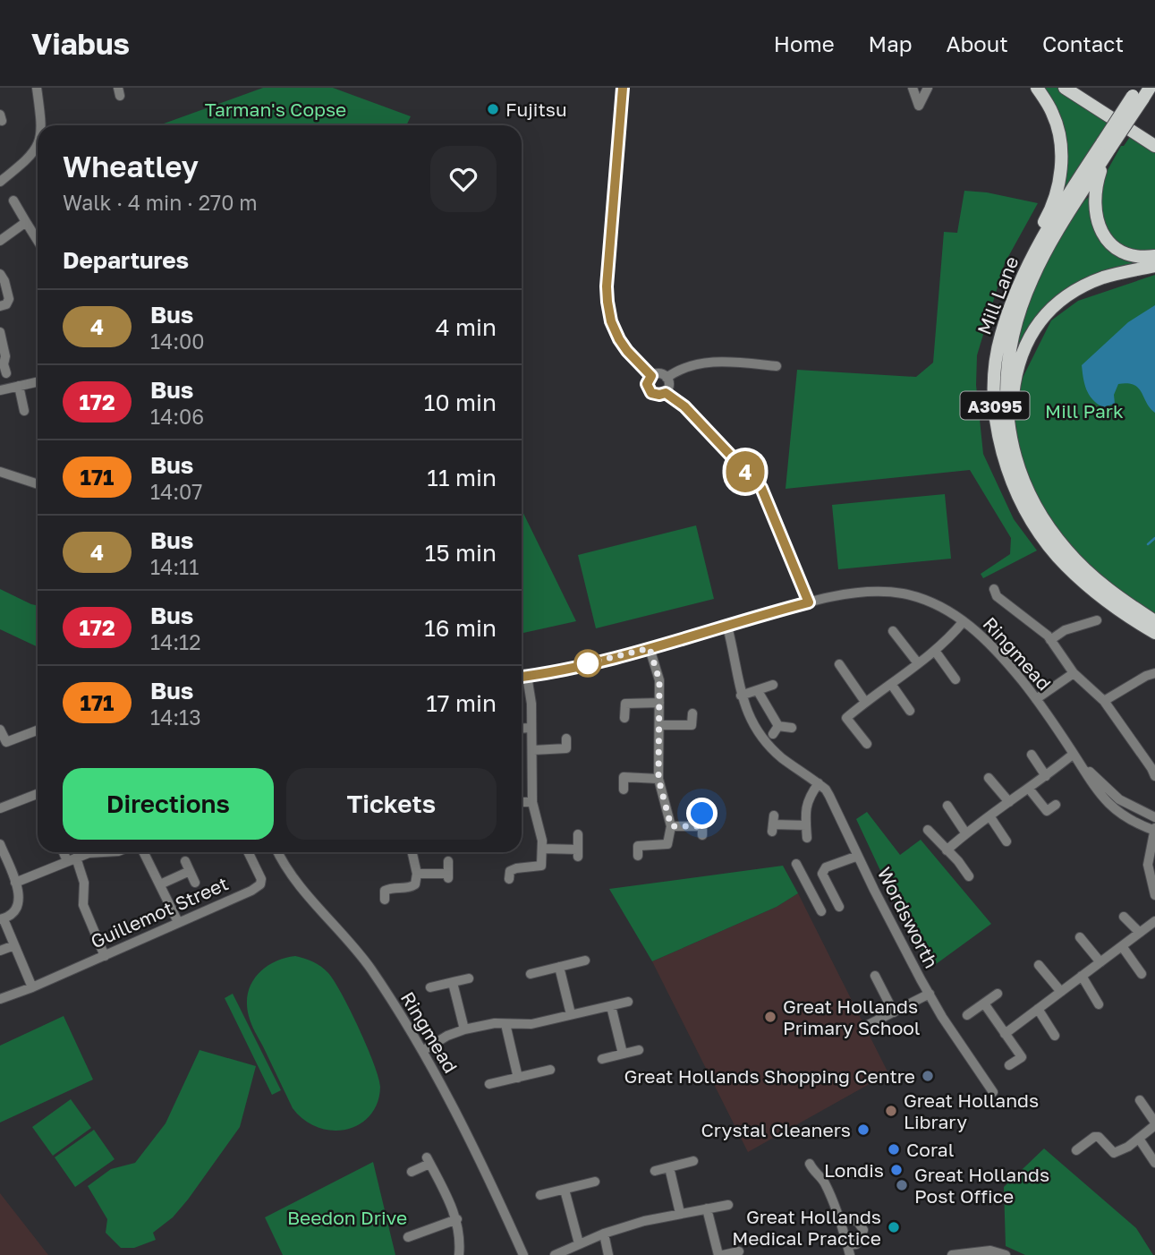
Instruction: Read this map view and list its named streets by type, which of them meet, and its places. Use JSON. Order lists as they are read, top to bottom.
{
  "streets": {
    "main road": ["Mill Lane", "A3095"],
    "street": ["Ringmead", "Guillemot Street", "Wordsworth"]
  },
  "crossings": [
    ["Mill Lane", "A3095"],
    ["Ringmead", "Wordsworth"]
  ],
  "parks": ["Tarman's Copse", "Mill Park", "Beedon Drive"],
  "places": [
    "Fujitsu",
    "Great Hollands Primary School",
    "Great Hollands Shopping Centre",
    "Great Hollands Library",
    "Crystal Cleaners",
    "Coral",
    "Londis",
    "Great Hollands Post Office",
    "Great Hollands Medical Practice"
  ],
  "lines": ["bus line 4"],
  "page": {
    "header": "Viabus",
    "nav": [
      "Home",
      "Map",
      "About",
      "Contact"
    ],
    "on_map": "4",
    "heading": [
      ["Wheatley", "Walk · 4 min · 270 m"],
      "Departures"
    ],
    "list": [
      {
        "mark": "4",
        "name": "Bus",
        "note": "14:00",
        "value": "4 min"
      },
      {
        "mark": "172",
        "name": "Bus",
        "note": "14:06",
        "value": "10 min"
      },
      {
        "mark": "171",
        "name": "Bus",
        "note": "14:07",
        "value": "11 min"
      },
      {
        "mark": "4",
        "name": "Bus",
        "note": "14:11",
        "value": "15 min"
      },
      {
        "mark": "172",
        "name": "Bus",
        "note": "14:12",
        "value": "16 min"
      },
      {
        "mark": "171",
        "name": "Bus",
        "note": "14:13",
        "value": "17 min"
      }
    ],
    "buttons": ["Directions", "Tickets"]
  }
}
